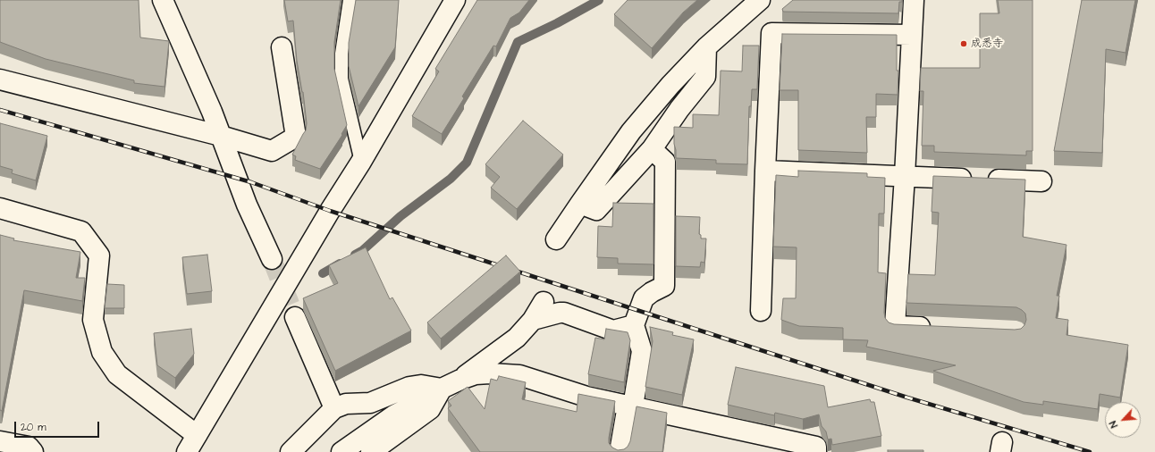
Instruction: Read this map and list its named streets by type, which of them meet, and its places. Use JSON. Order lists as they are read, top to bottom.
{
  "places": ["成悉寺"],
  "scale_bar": "20 m",
  "north": "bottom left"
}
